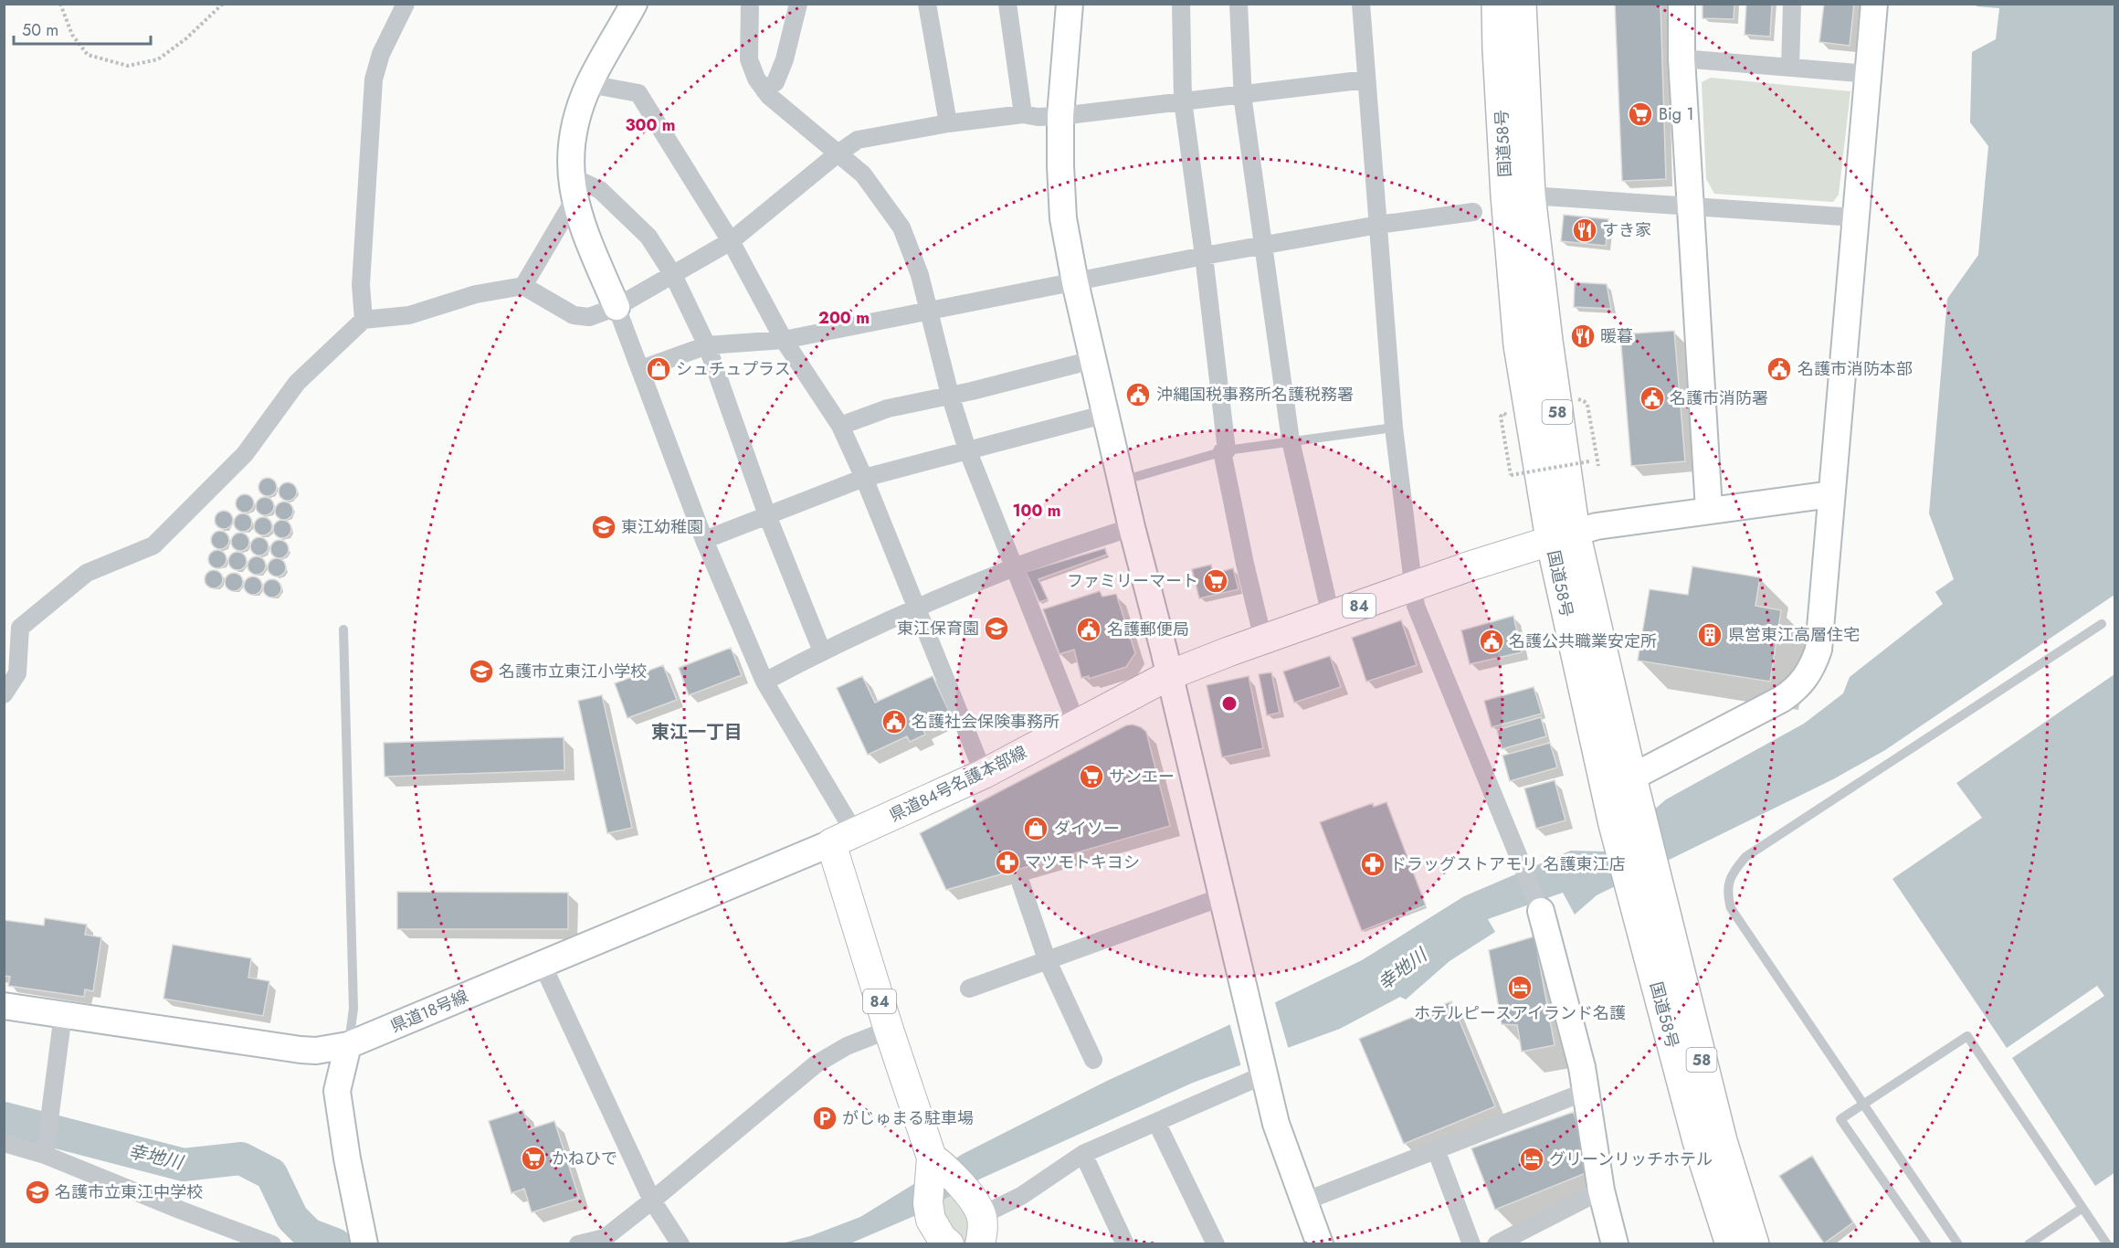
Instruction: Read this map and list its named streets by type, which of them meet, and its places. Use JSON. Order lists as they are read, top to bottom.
{
  "streets": {
    "highway": ["国道58号", "58"],
    "main road": ["84", "県道84号名護本部線"],
    "street": ["県道18号線"]
  },
  "crossings": [
    ["国道58号", "県道84号名護本部線"],
    ["84", "県道84号名護本部線"],
    ["84", "県道18号線"],
    ["県道84号名護本部線", "県道18号線"]
  ],
  "districts": ["東江一丁目"],
  "water": ["幸地川"],
  "places": {
    "supermarket": [
      "Big 1",
      "ファミリーマート",
      "サンエー",
      "かねひで"
    ],
    "restaurant": ["すき家", "暖暮"],
    "shop": ["シュチュプラス", "ダイソー"],
    "public building": [
      "名護市消防本部",
      "沖縄国税事務所名護税務署",
      "名護市消防署",
      "名護郵便局",
      "名護公共職業安定所",
      "名護社会保険事務所"
    ],
    "school or university": [
      "東江幼稚園",
      "東江保育園",
      "名護市立東江小学校",
      "名護市立東江中学校"
    ],
    "building": ["県営東江高層住宅"],
    "pharmacy": ["マツモトキヨシ", "ドラッグストアモリ 名護東江店"],
    "hotel": ["ホテルピースアイランド名護", "グリーンリッチホテル"],
    "parking": ["がじゅまる駐車場"]
  },
  "scale_bar": "50 m",
  "rings": ["300 m", "200 m", "100 m"]
}
